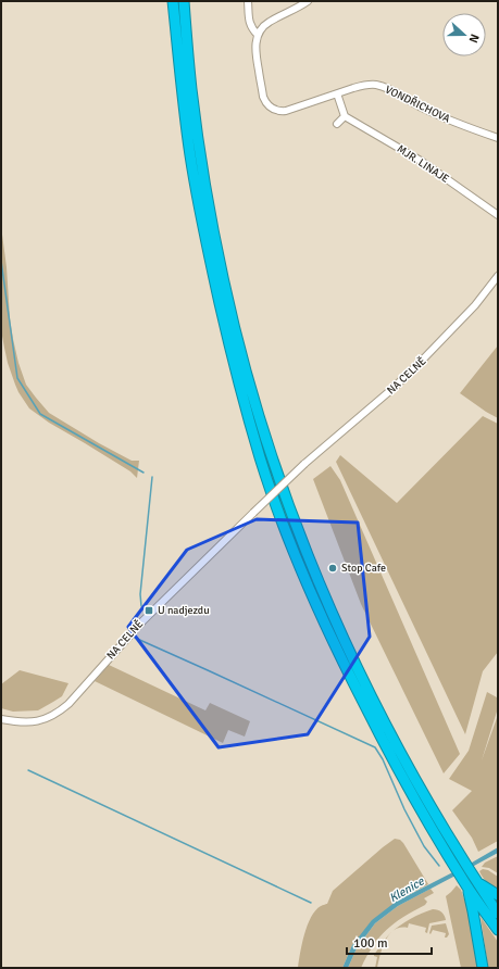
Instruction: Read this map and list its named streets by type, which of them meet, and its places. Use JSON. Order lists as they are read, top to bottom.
{
  "streets": {
    "street": ["VONDŘICHOVA", "MJR. LINAJE", "NA CELNĚ"]
  },
  "water": ["Klenice"],
  "places": {
    "other": ["Stop Cafe"],
    "transit": ["U nadjezdu"]
  },
  "scale_bar": "100 m",
  "north": "right"
}
